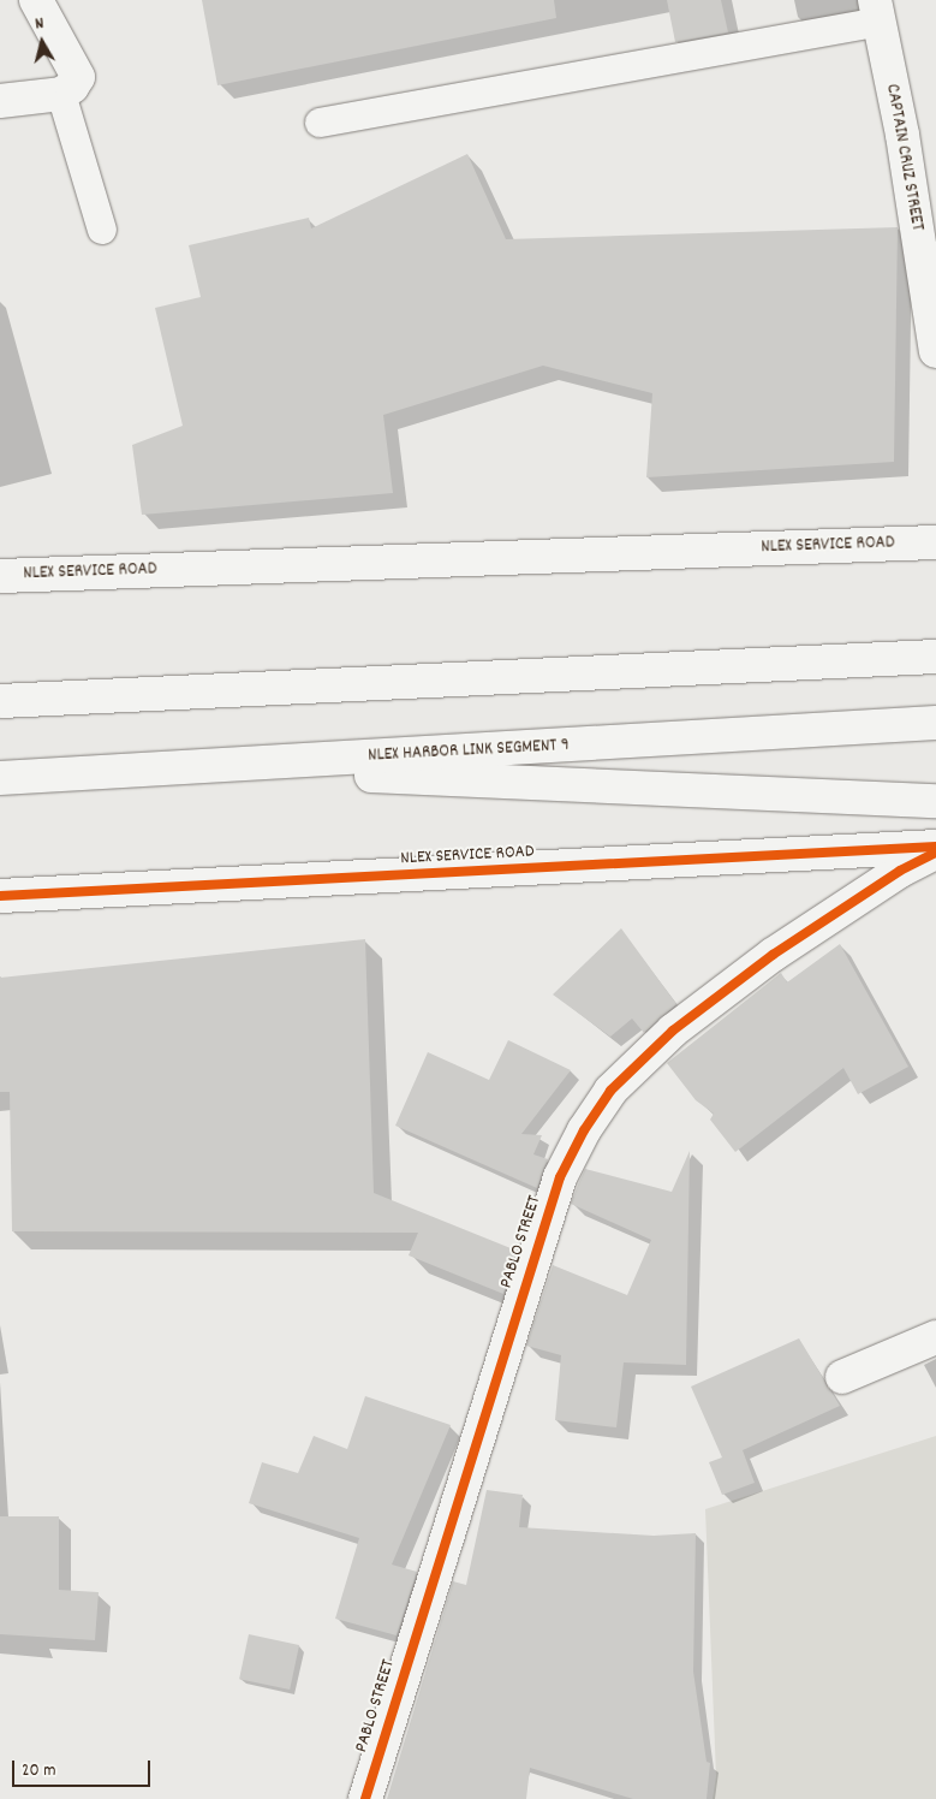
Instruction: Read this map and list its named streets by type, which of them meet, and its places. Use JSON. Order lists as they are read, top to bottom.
{
  "streets": {
    "main road": [
      "CAPTAIN CRUZ STREET",
      "NLEX SERVICE ROAD",
      "NLEX HARBOR LINK SEGMENT 9",
      "PABLO STREET"
    ]
  },
  "scale_bar": "20 m",
  "north": "top"
}
